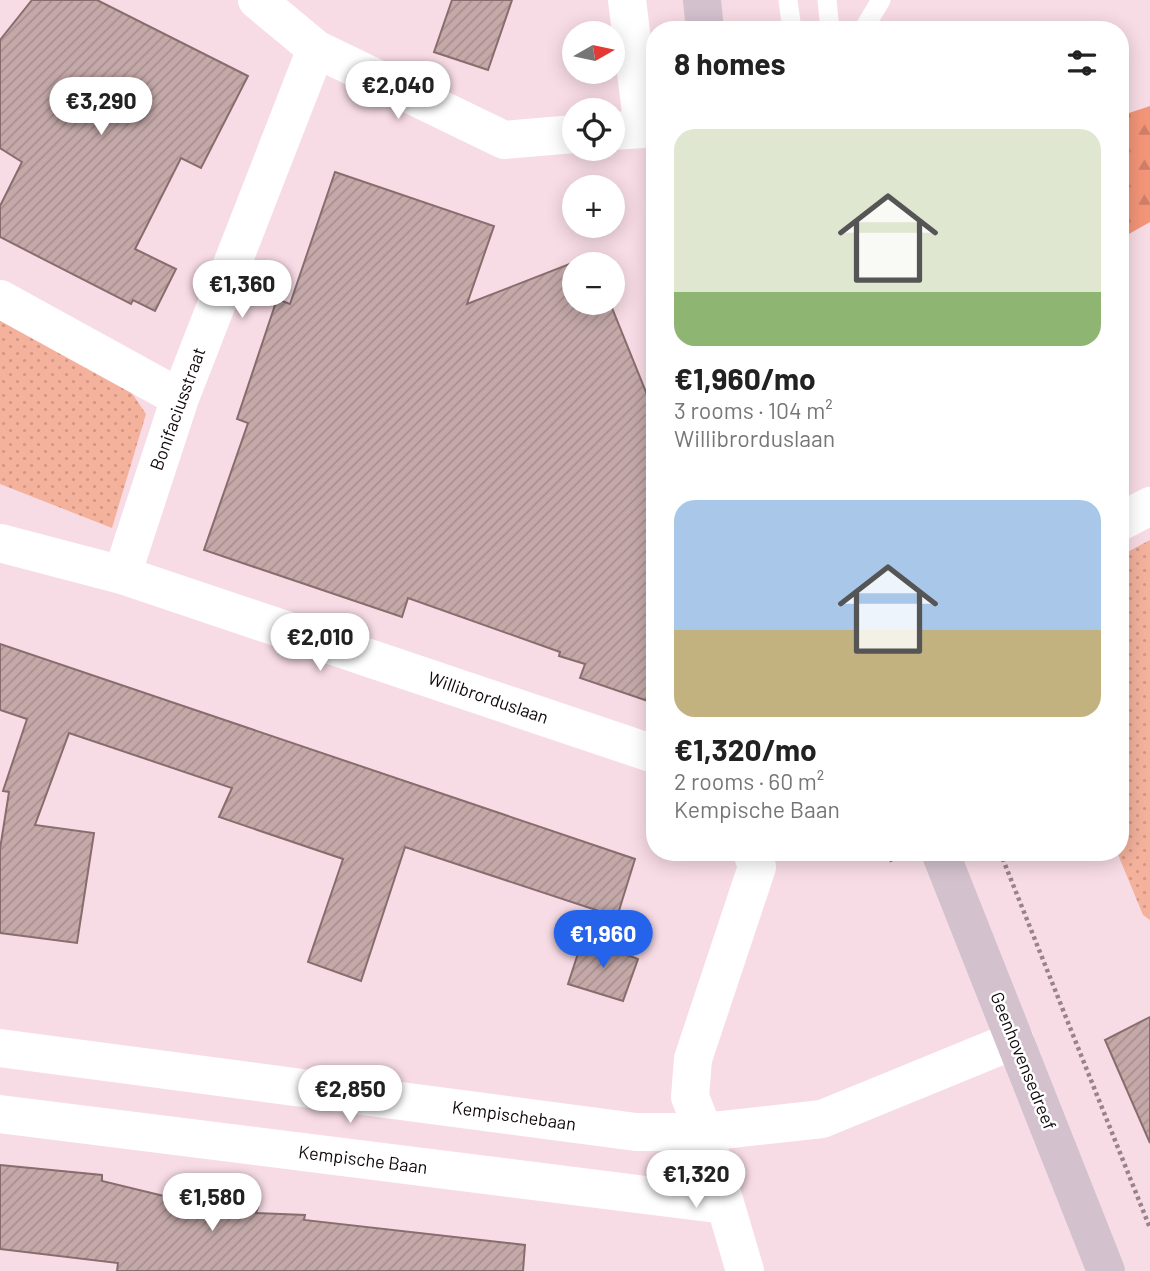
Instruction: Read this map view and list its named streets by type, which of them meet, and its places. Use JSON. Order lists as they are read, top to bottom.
{
  "streets": {
    "street": [
      "Bonifaciusstraat",
      "Willibrorduslaan",
      "Geenhovensedreef",
      "Kempischebaan",
      "Kempische Baan"
    ]
  },
  "crossings": [
    ["Bonifaciusstraat", "Willibrorduslaan"],
    ["Geenhovensedreef", "Kempischebaan"]
  ],
  "north": "right",
  "page": {
    "map_buttons": ["+", "−"],
    "heading": "8 homes",
    "price": [
      "€2,040",
      "€3,290",
      "€1,360",
      "€2,010",
      "€1,960",
      "€2,850",
      "€1,320",
      "€1,580"
    ],
    "list": [
      {
        "name": "€1,960/mo",
        "note": "3 rooms · 104 m² · Willibrorduslaan"
      },
      {
        "name": "€1,320/mo",
        "note": "2 rooms · 60 m² · Kempische Baan"
      }
    ]
  }
}
